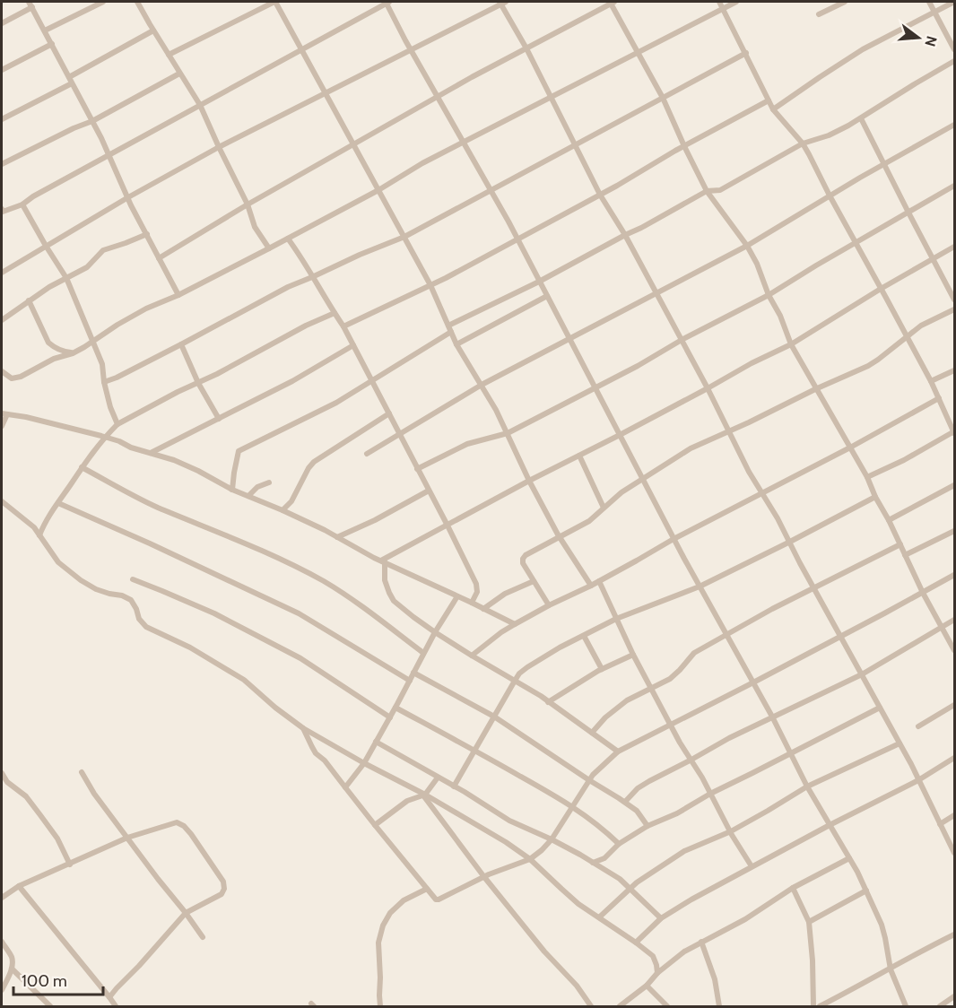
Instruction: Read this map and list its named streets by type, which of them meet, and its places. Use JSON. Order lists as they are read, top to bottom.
{
  "scale_bar": "100 m",
  "north": "right"
}
